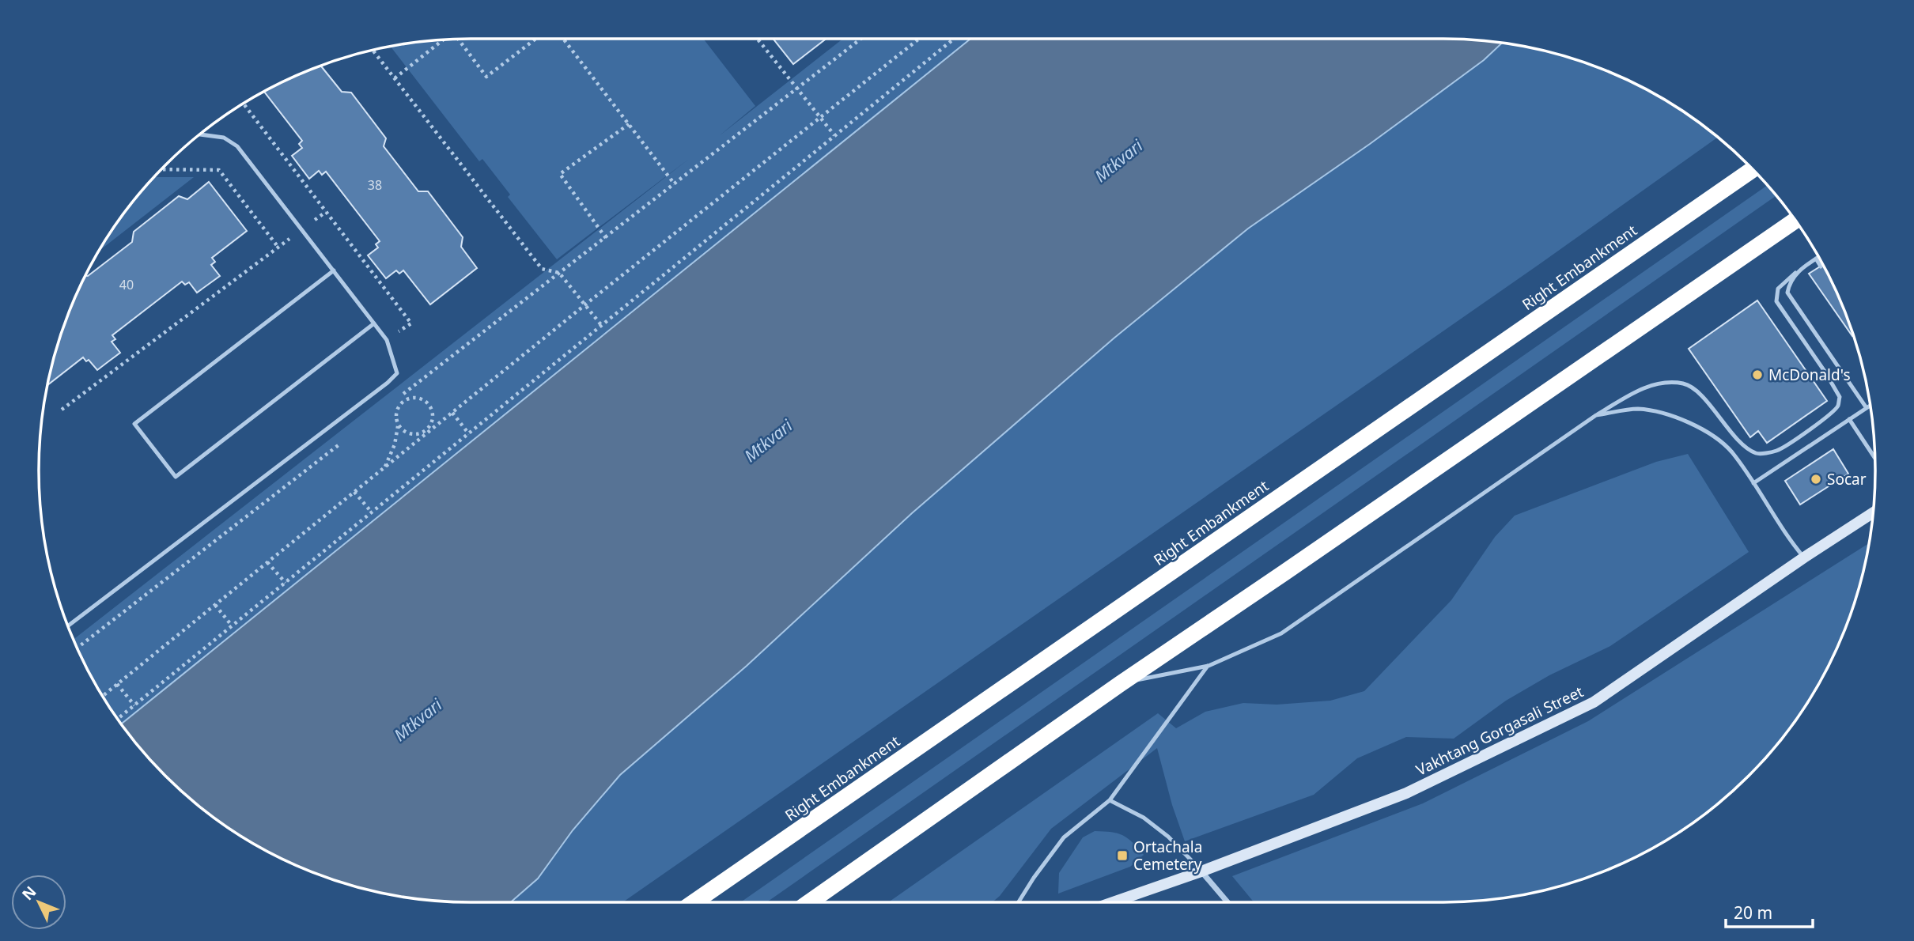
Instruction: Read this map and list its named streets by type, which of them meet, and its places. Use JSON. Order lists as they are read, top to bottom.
{
  "streets": {
    "highway": ["Right Embankment"],
    "street": ["Vakhtang Gorgasali Street"]
  },
  "water": ["Mtkvari"],
  "places": {
    "other": ["McDonald's", "Socar"],
    "transit": ["Ortachala Cemetery"]
  },
  "house_numbers": ["38", "40"],
  "scale_bar": "20 m",
  "north": "top left"
}
